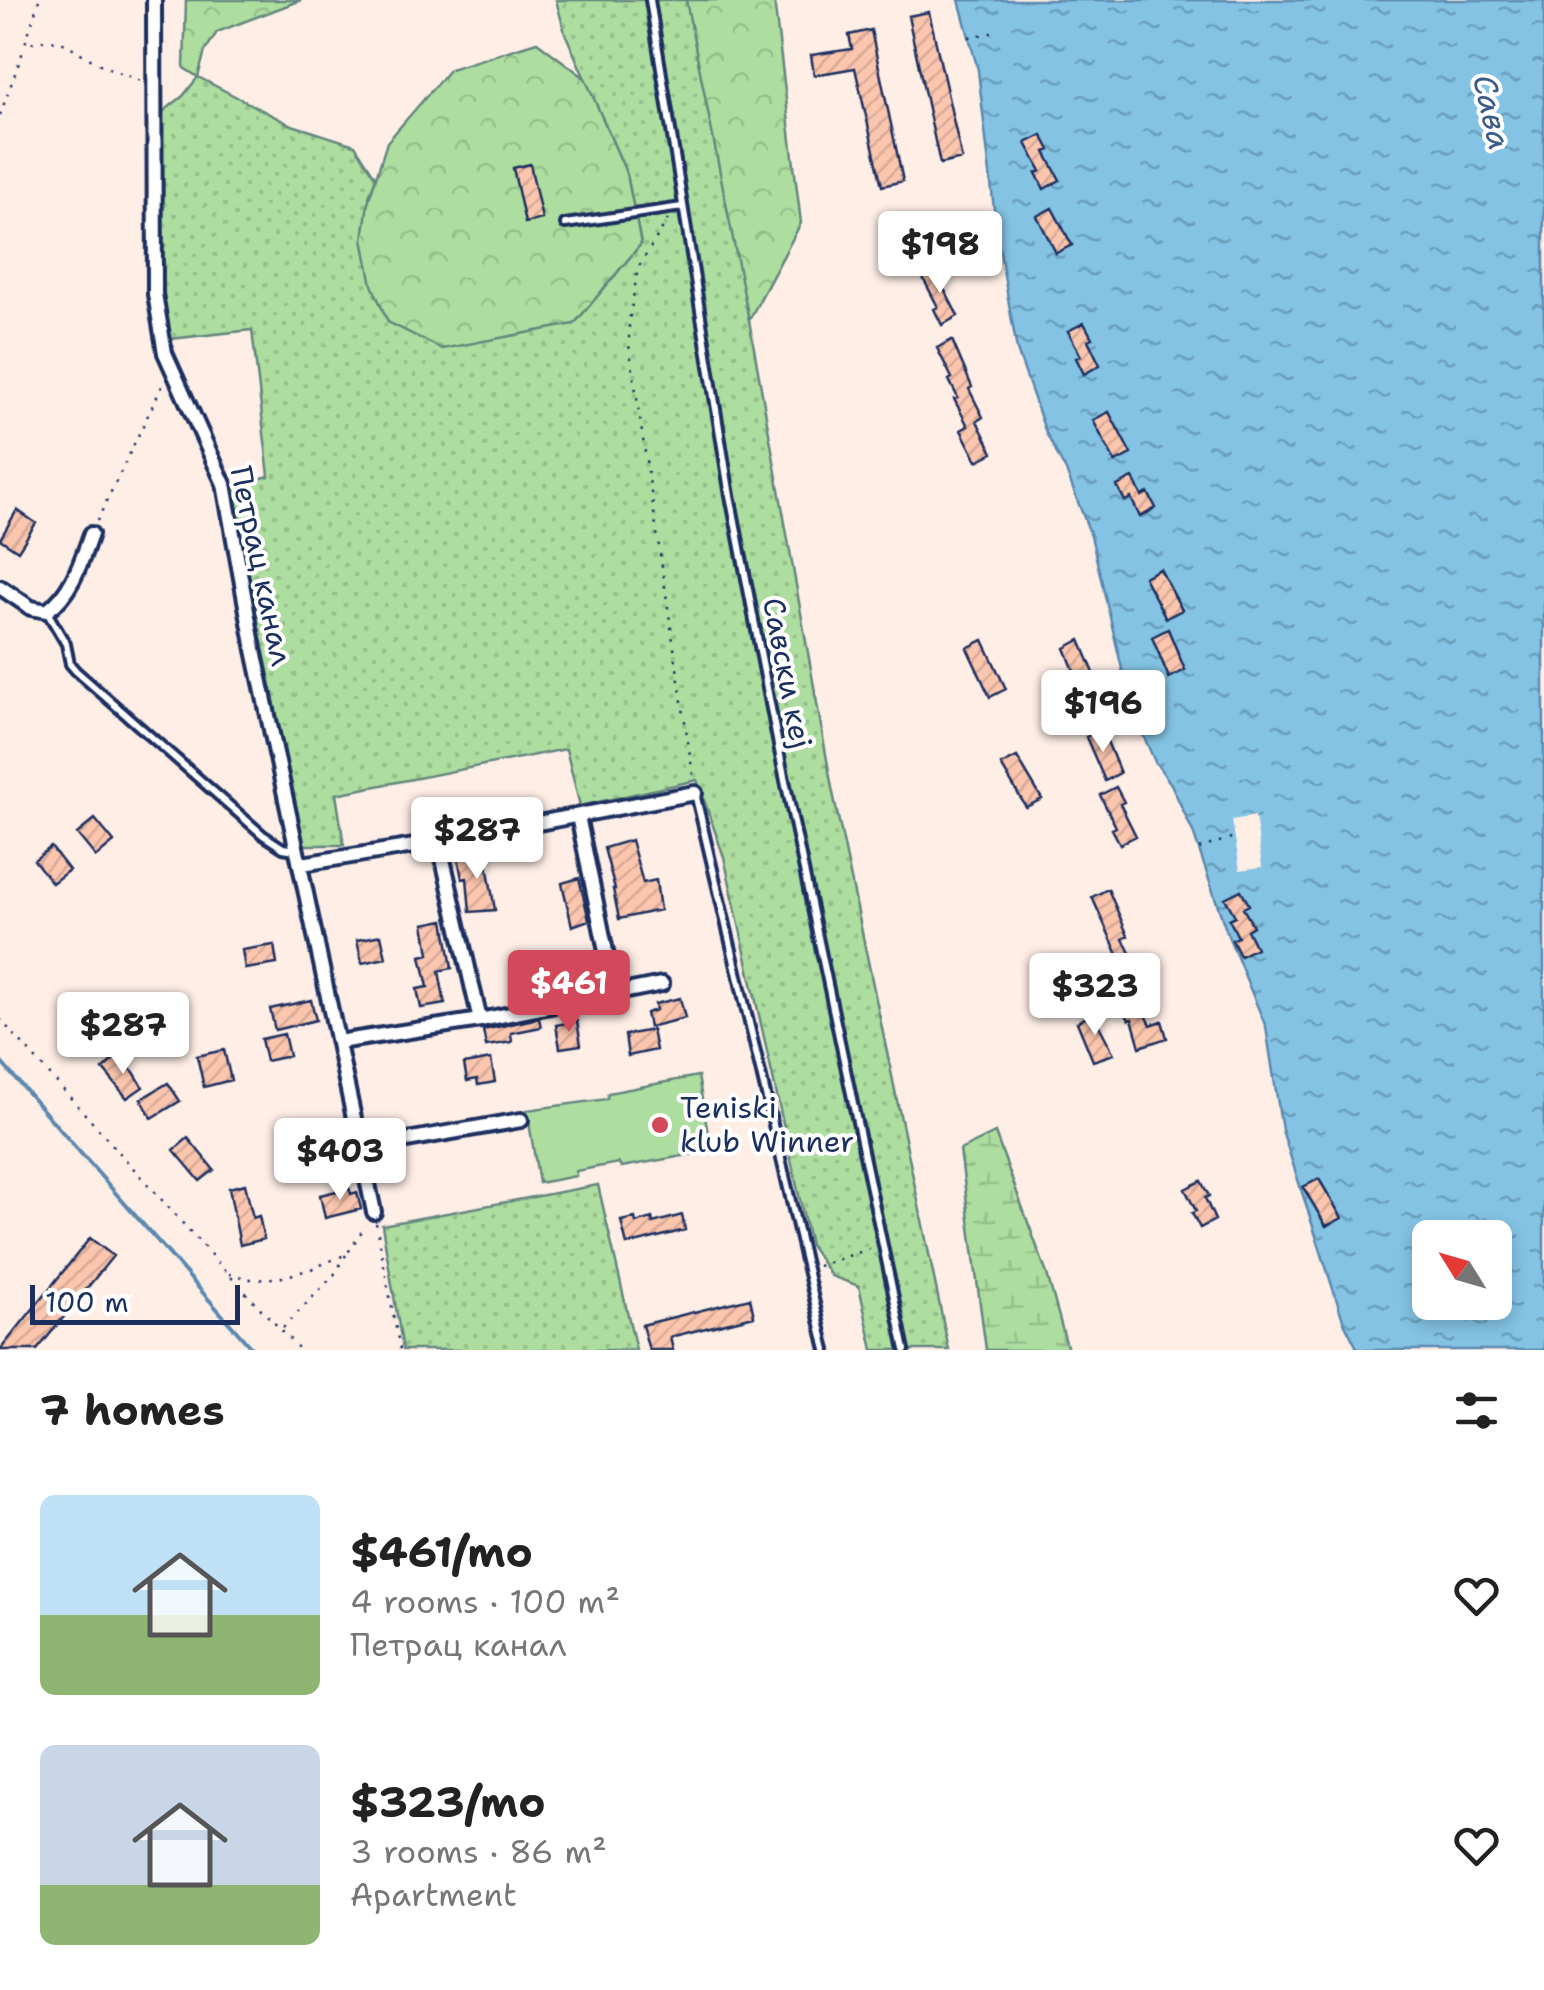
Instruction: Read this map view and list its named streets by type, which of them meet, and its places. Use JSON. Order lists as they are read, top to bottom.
{
  "streets": {
    "street": ["Петрац канал"],
    "lane": ["Савски кеј"]
  },
  "water": ["Сава"],
  "places": ["Teniski klub Winner"],
  "scale_bar": "100 m",
  "north": "top left",
  "page": {
    "price": [
      "$198",
      "$196",
      "$287",
      "$461",
      "$323",
      "$287",
      "$403"
    ],
    "scale": "100 m",
    "heading": "7 homes",
    "list": [
      {
        "name": "$461/mo",
        "note": "4 rooms · 100 m² · Петрац канал"
      },
      {
        "name": "$323/mo",
        "note": "3 rooms · 86 m² · Apartment"
      }
    ]
  }
}
